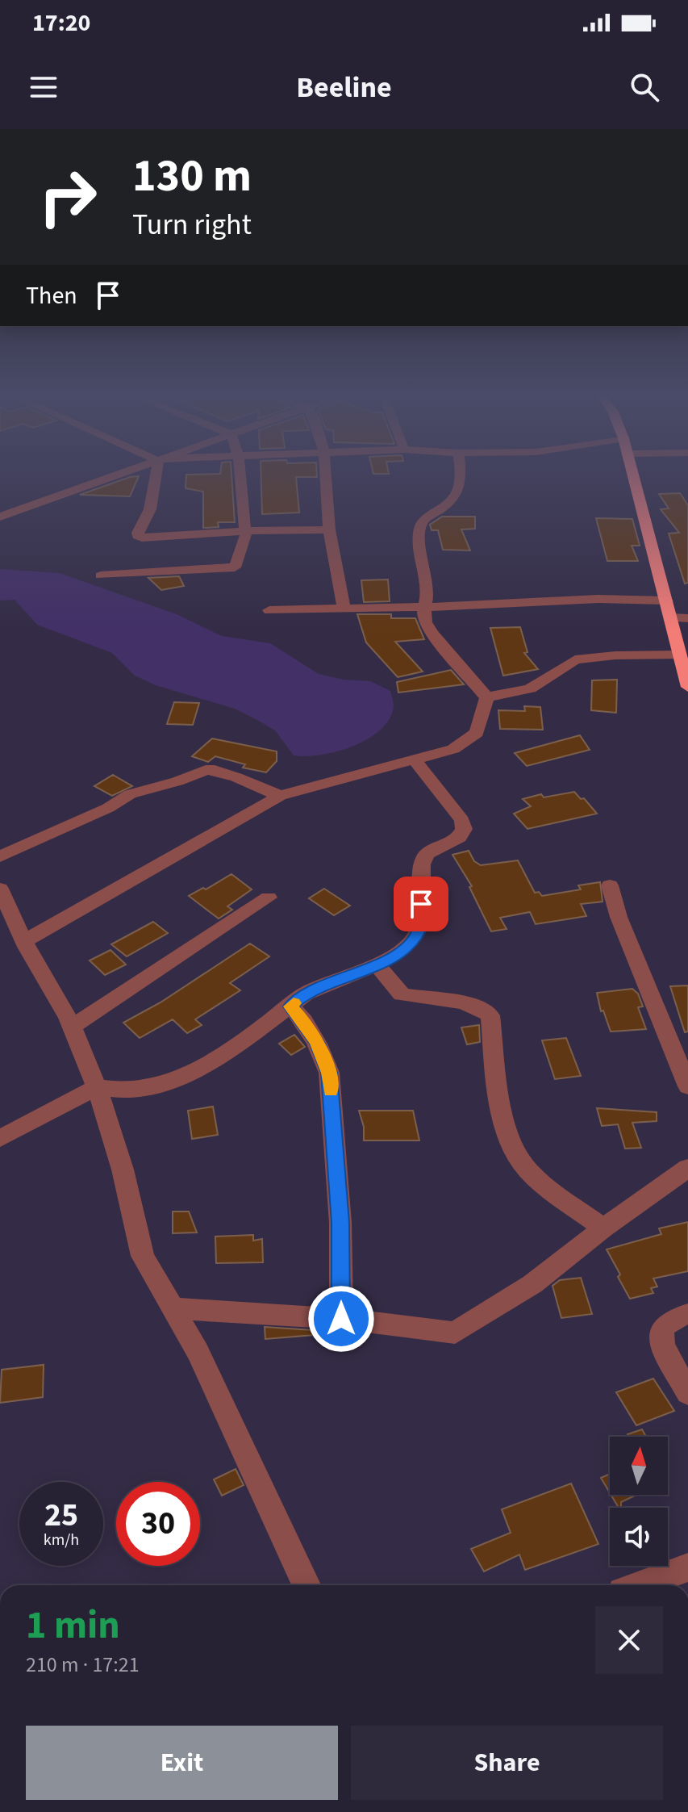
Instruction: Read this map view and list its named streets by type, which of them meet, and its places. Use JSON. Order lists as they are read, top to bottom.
{
  "north": "top",
  "page": {
    "status": "17:20",
    "header": "Beeline",
    "turn": ["130 m", "Turn right"],
    "then": "Then",
    "speed": "25 km/h",
    "limit": "30",
    "heading": ["1 min", "210 m · 17:21"],
    "buttons": ["Exit", "Share"]
  }
}
